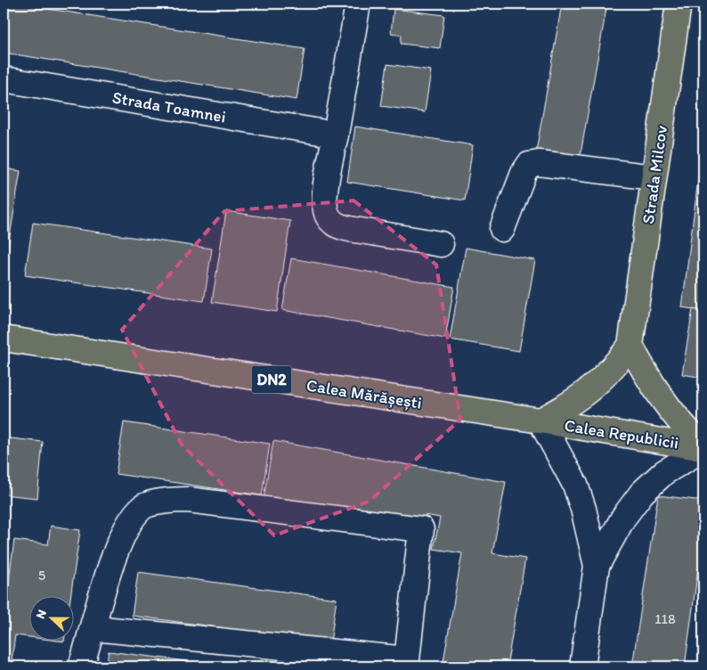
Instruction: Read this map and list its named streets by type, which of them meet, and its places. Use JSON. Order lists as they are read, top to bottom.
{
  "streets": {
    "main road": [
      "Strada Milcov",
      "DN2",
      "Calea Mărășești",
      "Calea Republicii"
    ],
    "street": ["Strada Toamnei"]
  },
  "crossings": [
    ["Calea Mărășești", "Calea Republicii"]
  ],
  "house_numbers": ["5", "118"],
  "north": "left"
}
